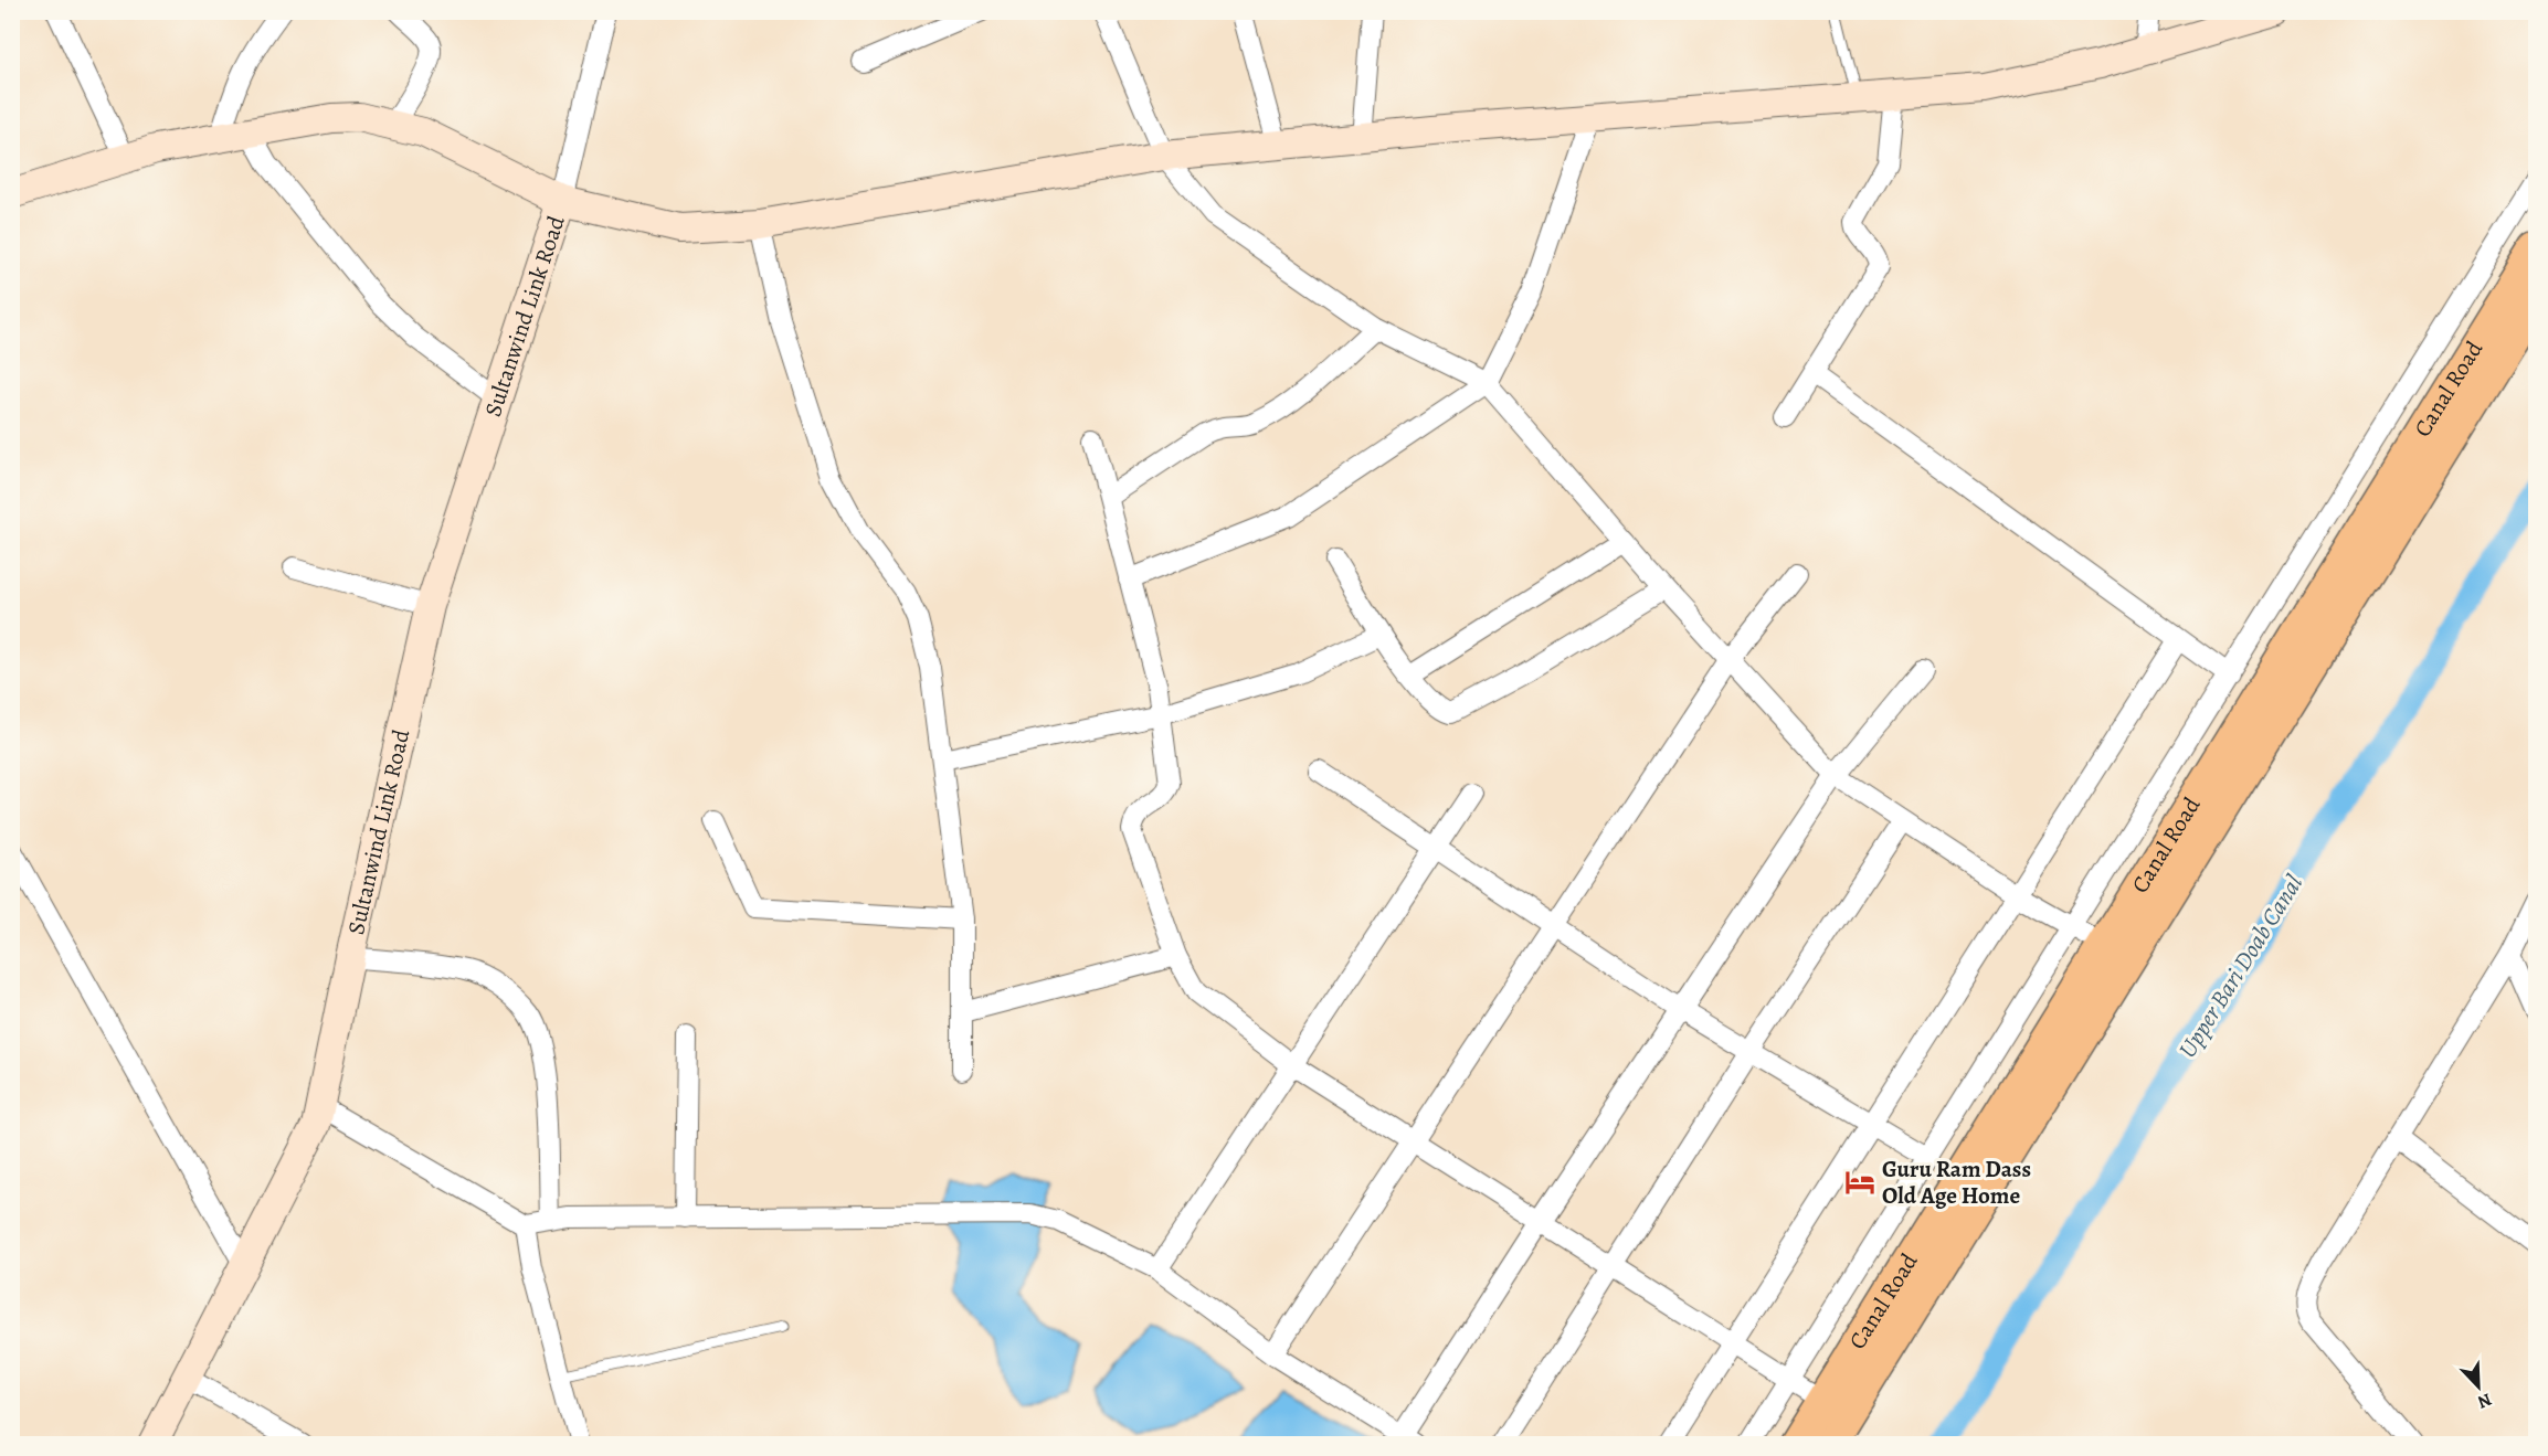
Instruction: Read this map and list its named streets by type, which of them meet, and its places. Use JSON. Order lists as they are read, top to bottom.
{
  "streets": {
    "main road": ["Canal Road"],
    "street": ["Sultanwind Link Road"]
  },
  "water": ["Upper Bari Doab Canal"],
  "places": {
    "hotel": ["Guru Ram Dass Old Age Home"]
  },
  "north": "bottom right"
}
